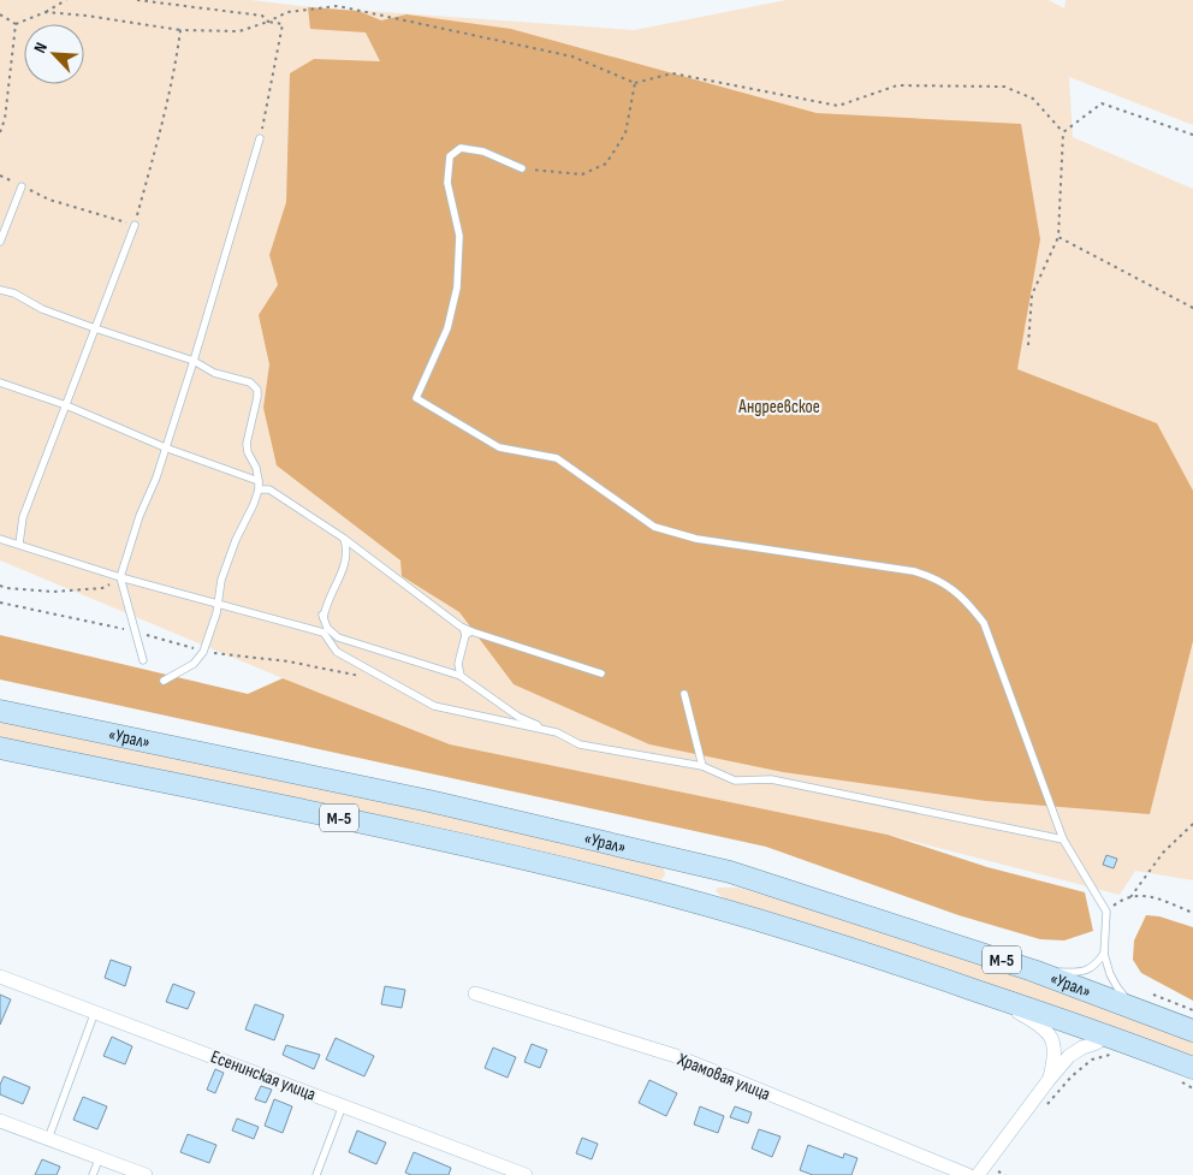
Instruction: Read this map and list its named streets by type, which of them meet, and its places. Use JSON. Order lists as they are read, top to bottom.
{
  "streets": {
    "main road": ["«Урал»", "М-5"],
    "street": ["Есенинская улица", "Храмовая улица"]
  },
  "parks": ["Андреевское"],
  "north": "top left"
}
